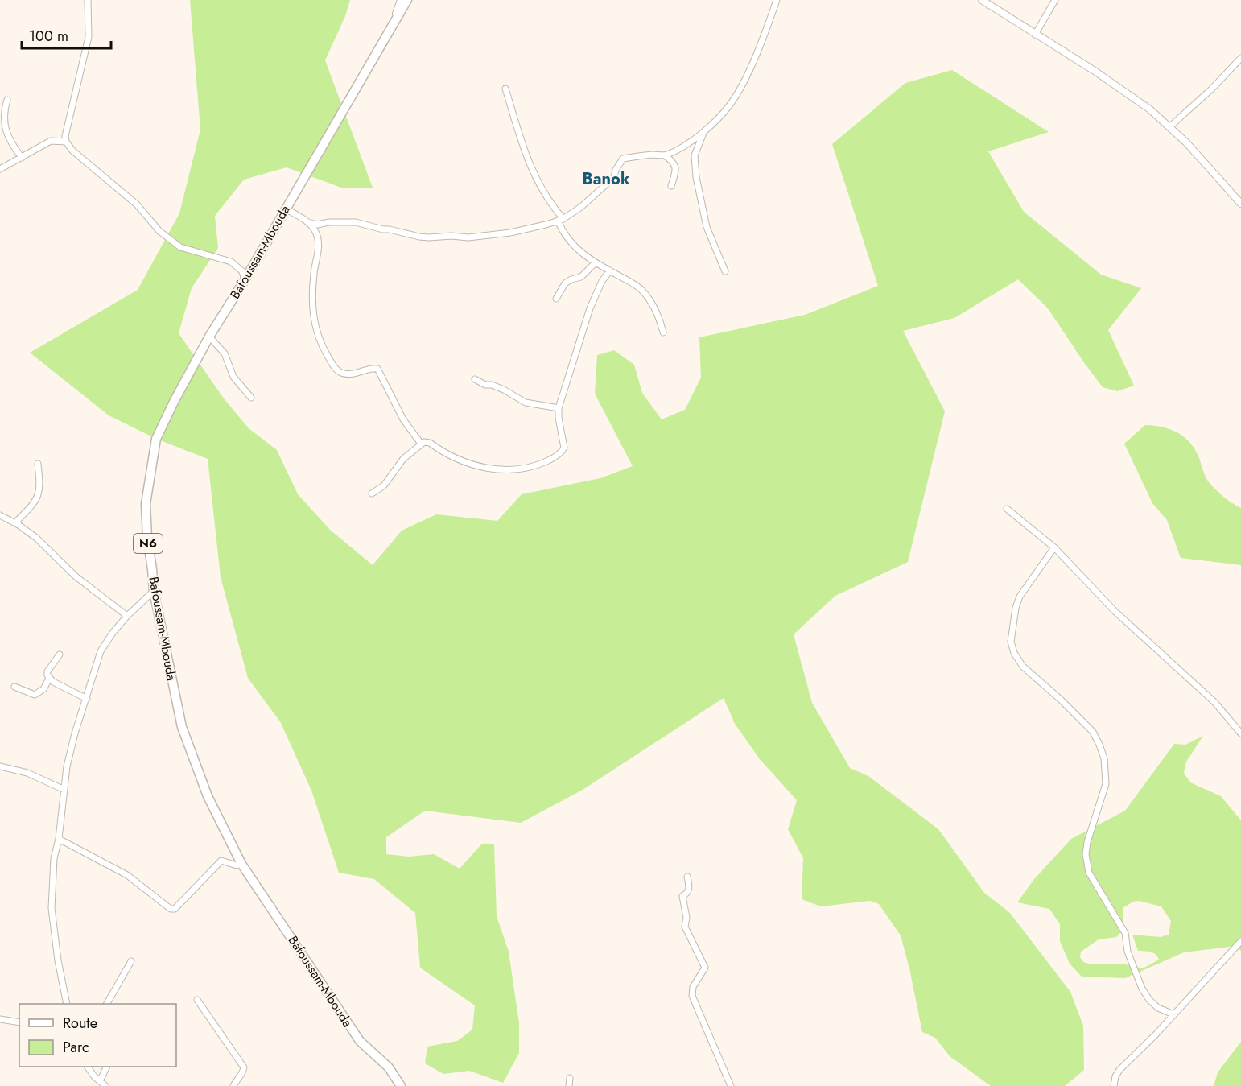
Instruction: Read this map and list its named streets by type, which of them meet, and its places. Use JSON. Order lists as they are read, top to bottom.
{
  "streets": {
    "highway": ["Bafoussam-Mbouda", "N6"]
  },
  "districts": ["Banok"],
  "legend": ["Route", "Parc"],
  "scale_bar": "100 m"
}
